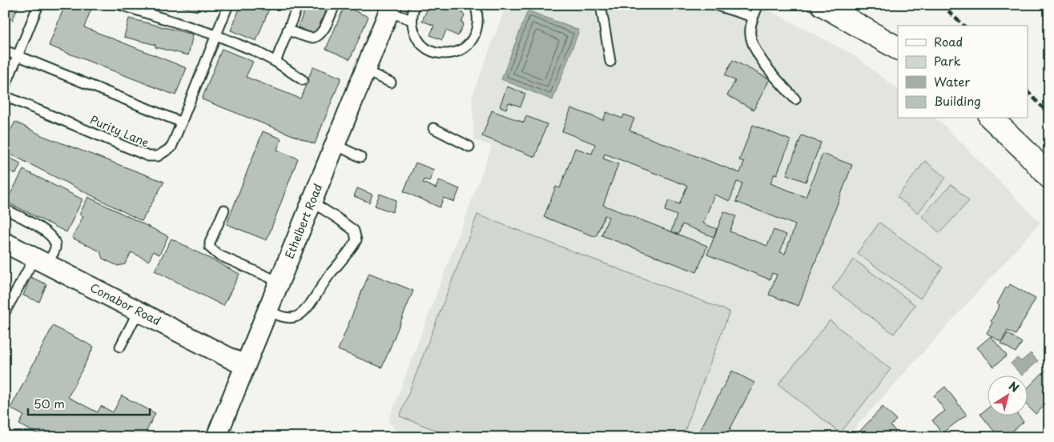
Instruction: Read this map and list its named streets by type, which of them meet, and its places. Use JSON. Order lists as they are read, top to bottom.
{
  "streets": {
    "street": ["Ethelbert Road", "Conabor Road"],
    "lane": ["Purity Lane"]
  },
  "crossings": [
    ["Ethelbert Road", "Conabor Road"]
  ],
  "legend": [
    "Road",
    "Park",
    "Water",
    "Building"
  ],
  "scale_bar": "50 m",
  "north": "top right"
}
